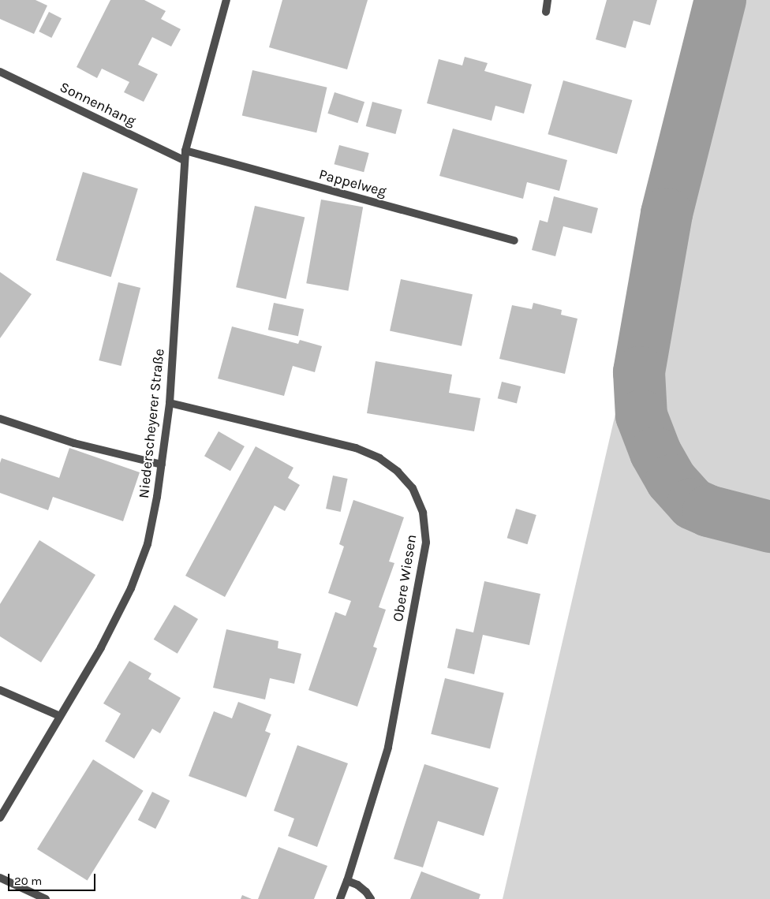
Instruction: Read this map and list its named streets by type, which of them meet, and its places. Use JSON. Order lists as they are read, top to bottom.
{
  "streets": {
    "street": [
      "Sonnenhang",
      "Pappelweg",
      "Niederscheyerer Straße",
      "Obere Wiesen"
    ]
  },
  "crossings": [
    ["Sonnenhang", "Niederscheyerer Straße"],
    ["Pappelweg", "Niederscheyerer Straße"],
    ["Niederscheyerer Straße", "Obere Wiesen"]
  ],
  "scale_bar": "20 m"
}
